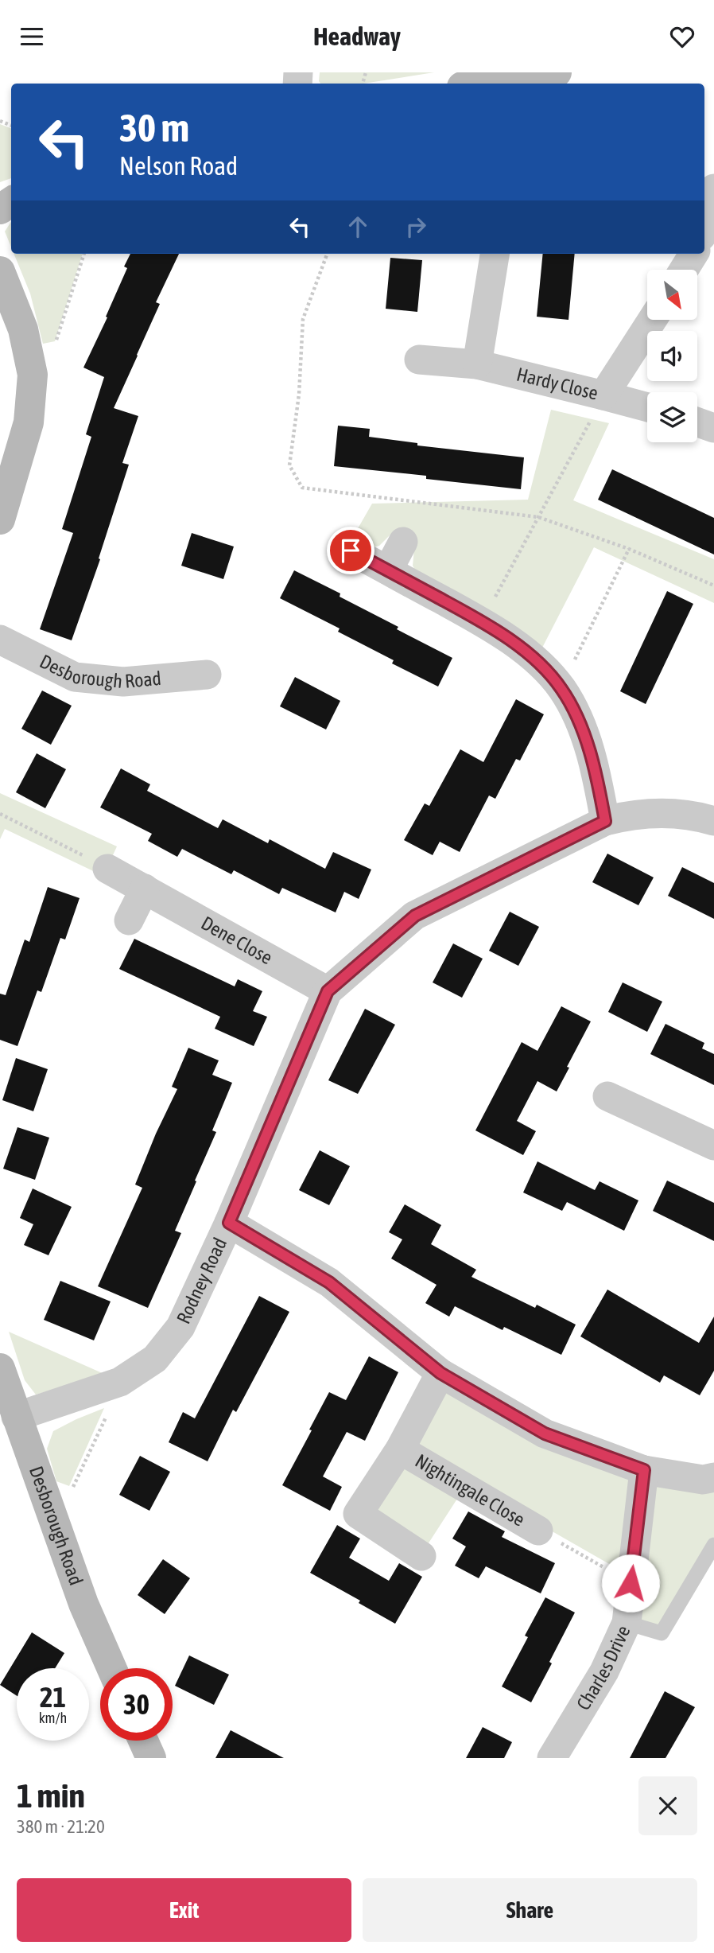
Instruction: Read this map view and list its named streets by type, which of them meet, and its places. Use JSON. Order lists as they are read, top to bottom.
{
  "streets": {
    "street": [
      "Hardy Close",
      "Desborough Road",
      "Dene Close",
      "Rodney Road",
      "Nightingale Close",
      "Charles Drive"
    ]
  },
  "crossings": [
    ["Desborough Road", "Rodney Road"],
    ["Dene Close", "Rodney Road"]
  ],
  "north": "bottom right",
  "page": {
    "header": "Headway",
    "turn": ["30 m", "Nelson Road"],
    "speed": "21 km/h",
    "limit": "30",
    "heading": ["1 min", "380 m · 21:20"],
    "buttons": ["Exit", "Share"]
  }
}
